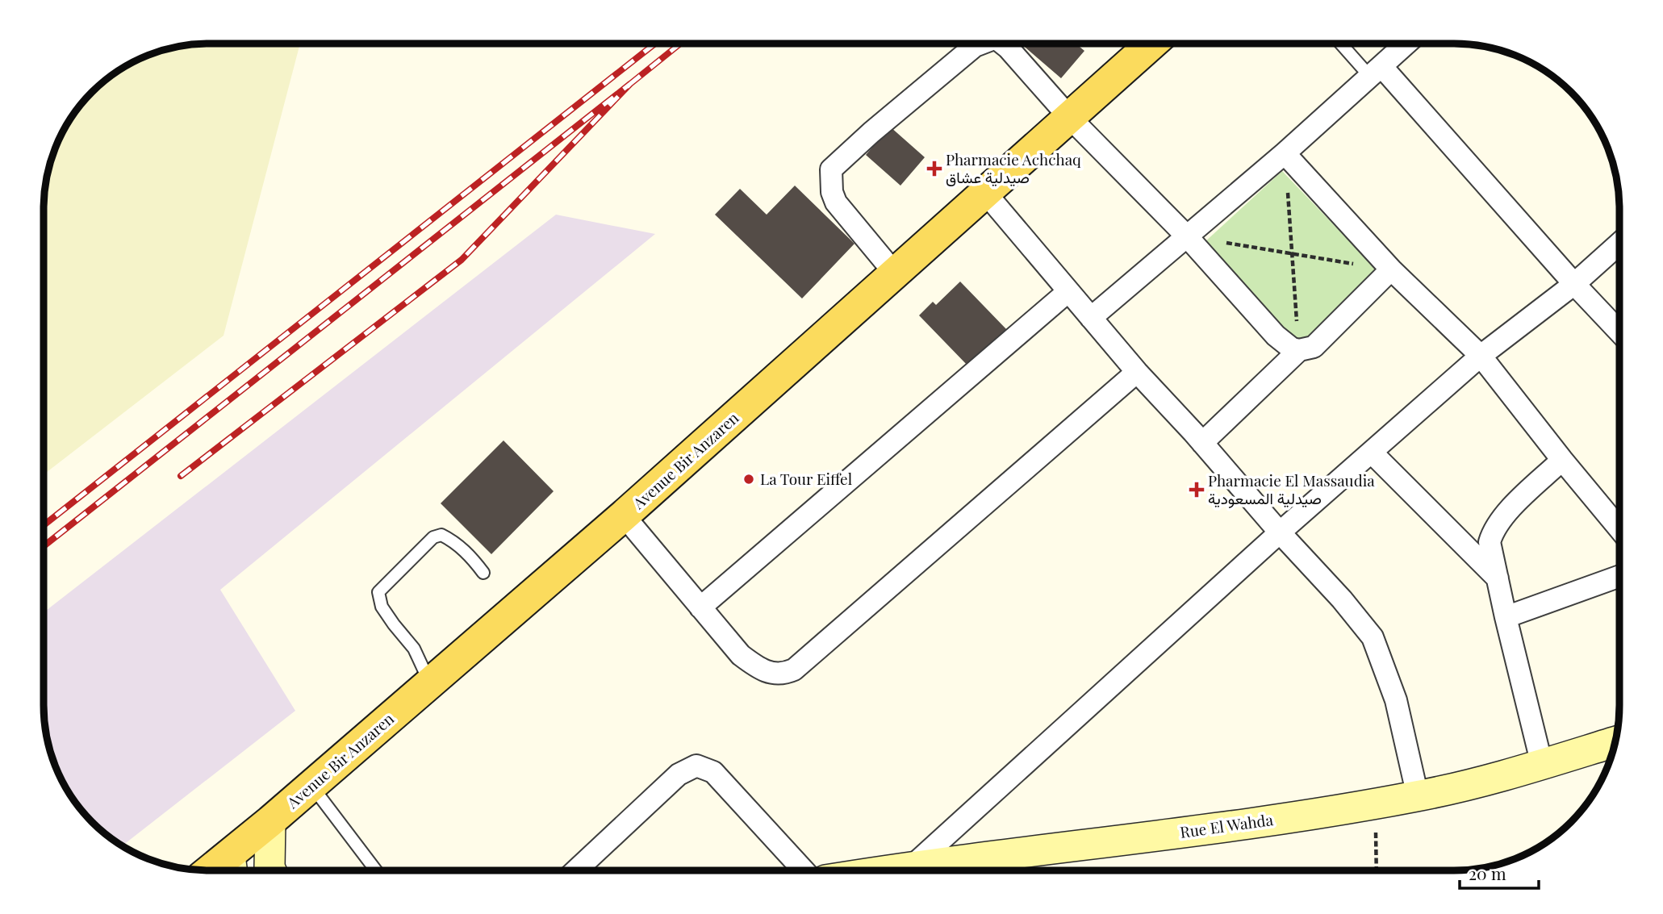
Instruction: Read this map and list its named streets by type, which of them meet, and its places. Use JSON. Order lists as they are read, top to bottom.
{
  "streets": {
    "main road": ["Avenue Bir Anzaren"],
    "street": ["Rue El Wahda"]
  },
  "places": {
    "health": ["Pharmacie Achchaq صيدلية عشاق", "Pharmacie El Massaudia صيدلية المسعودية"],
    "other": ["La Tour Eiffel"]
  },
  "scale_bar": "20 m"
}
